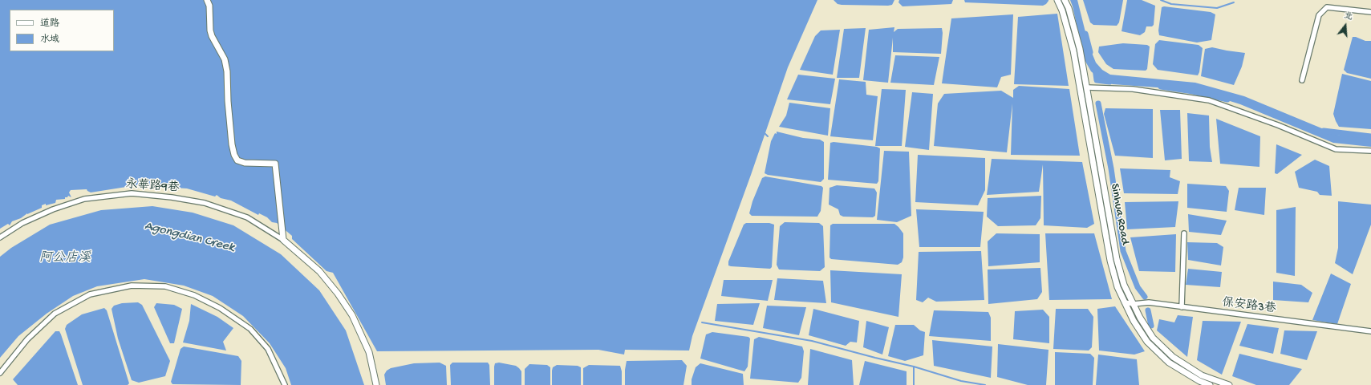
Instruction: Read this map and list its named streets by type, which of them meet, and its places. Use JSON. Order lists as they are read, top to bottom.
{
  "streets": {
    "street": ["永華路9巷", "Sinhua Road", "保安路3巷"]
  },
  "crossings": [
    ["Sinhua Road", "保安路3巷"]
  ],
  "water": ["Agongdian Creek", "阿公店溪"],
  "legend": ["道路", "水域"],
  "north": "top"
}
